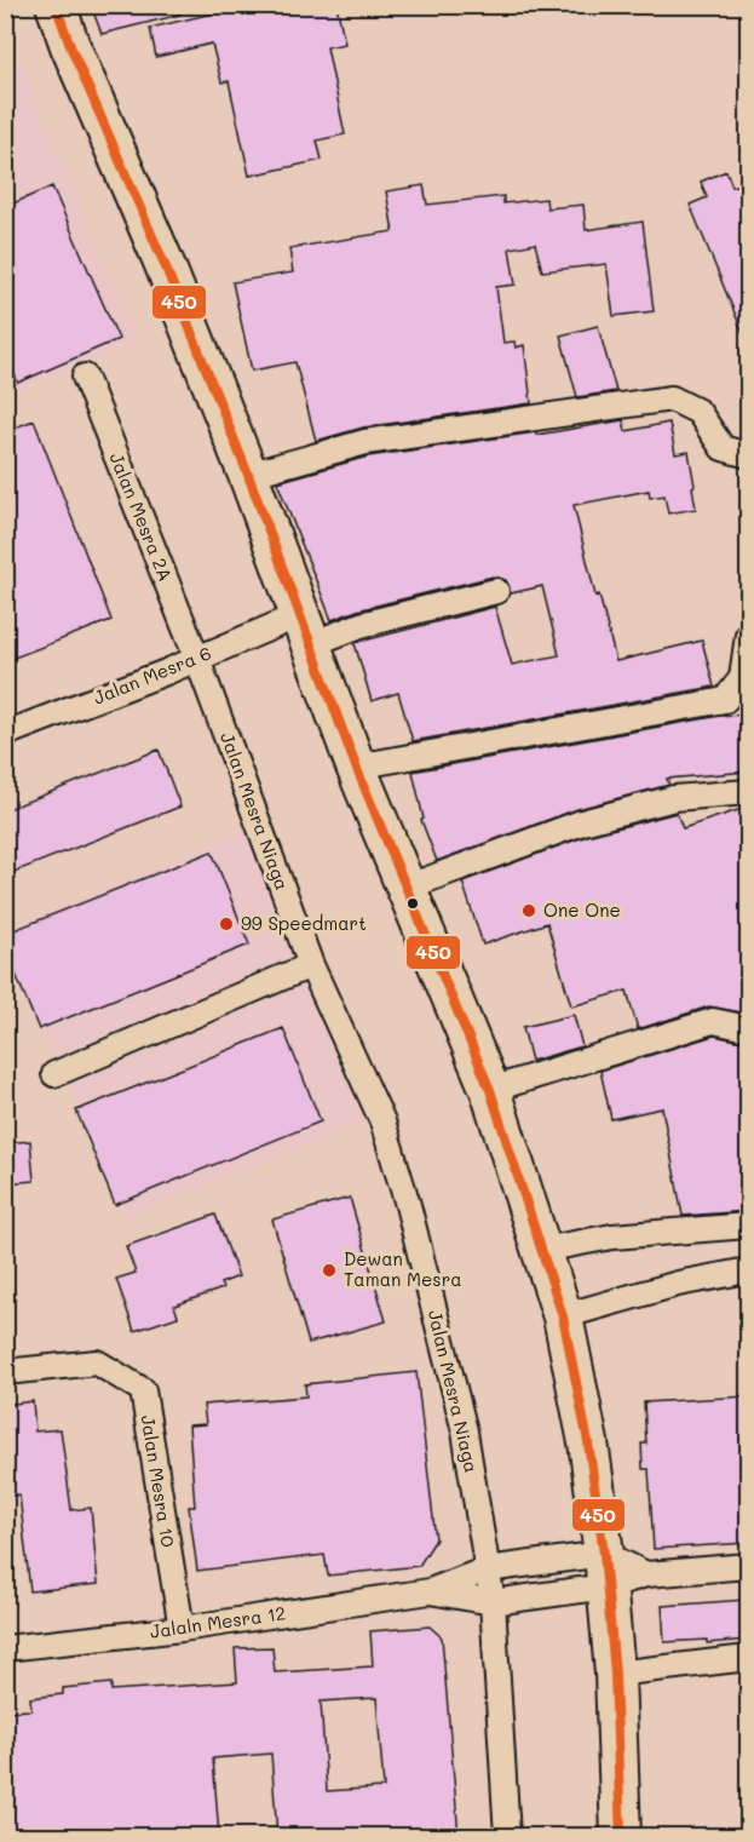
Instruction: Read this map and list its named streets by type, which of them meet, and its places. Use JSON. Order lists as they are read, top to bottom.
{
  "streets": {
    "street": [
      "Jalan Mesra 2A",
      "Jalan Mesra 6",
      "Jalan Mesra Niaga",
      "Jalan Mesra 10",
      "Jalaln Mesra 12"
    ]
  },
  "crossings": [
    ["Jalan Mesra 2A", "Jalan Mesra 6"],
    ["Jalan Mesra 2A", "Jalan Mesra Niaga"],
    ["Jalan Mesra 6", "Jalan Mesra Niaga"],
    ["Jalan Mesra 10", "Jalaln Mesra 12"]
  ],
  "places": ["One One", "99 Speedmart", "Dewan Taman Mesra"],
  "lines": ["transit line 450"]
}
